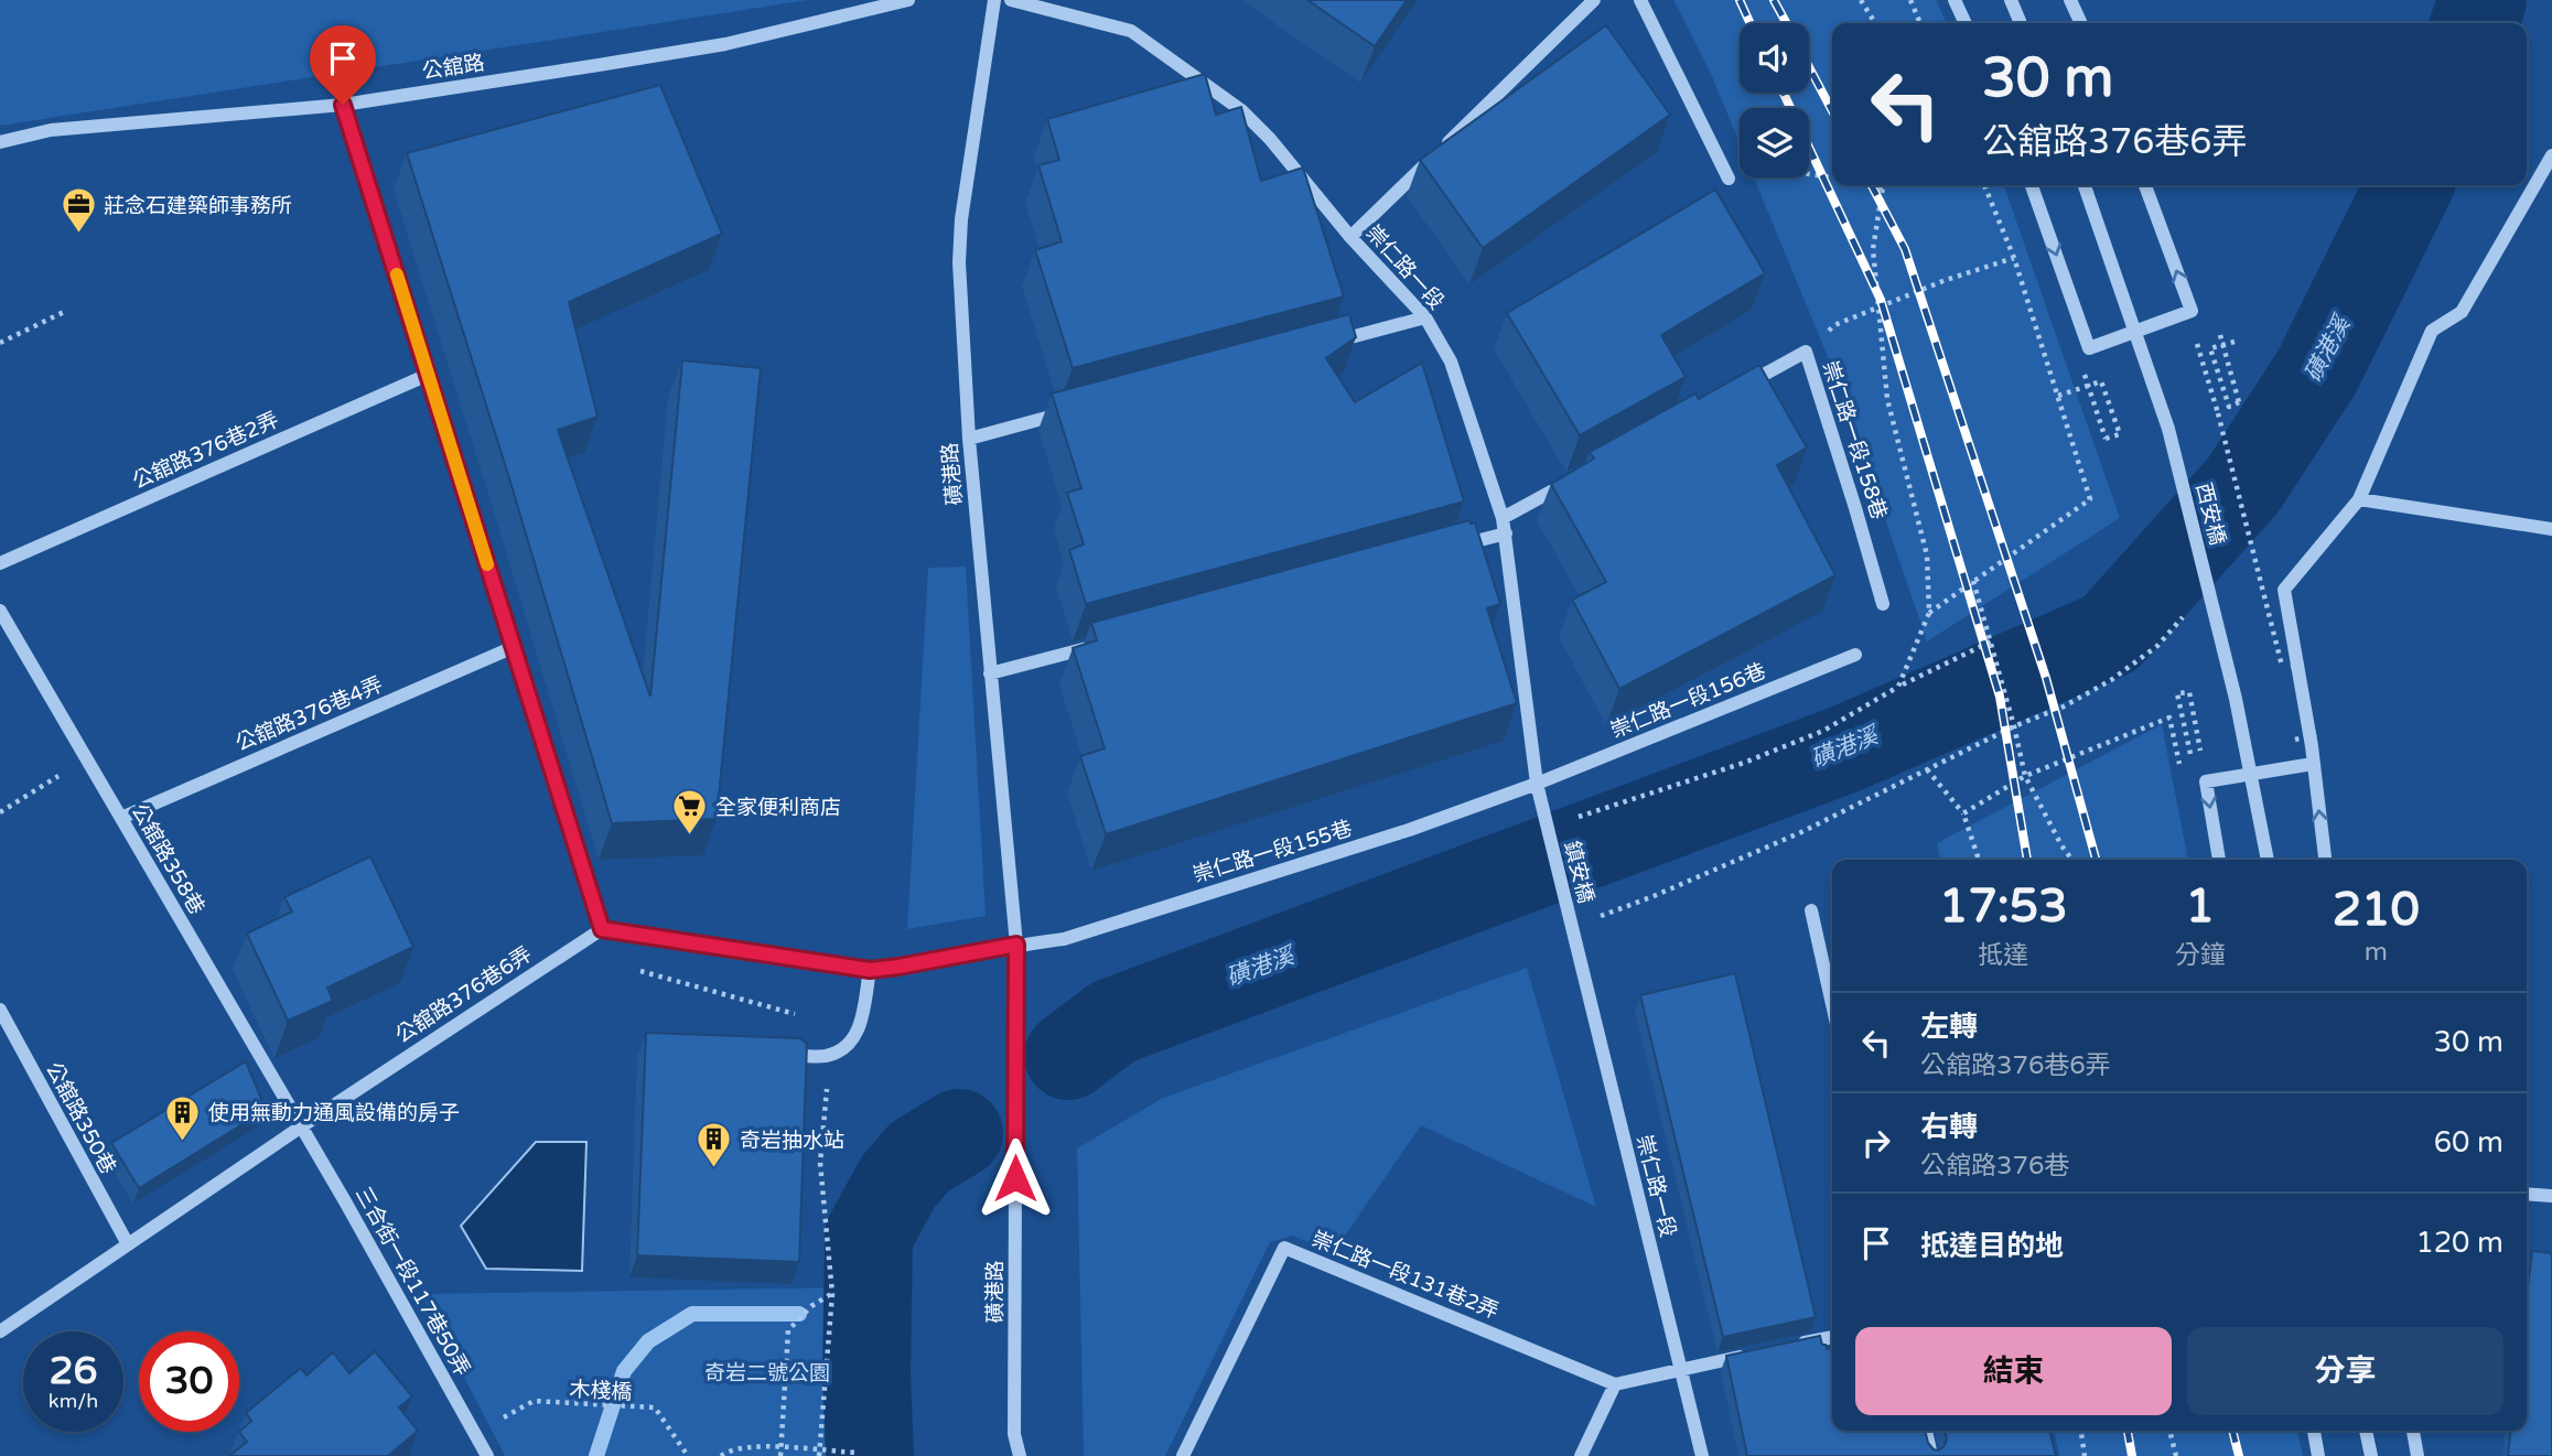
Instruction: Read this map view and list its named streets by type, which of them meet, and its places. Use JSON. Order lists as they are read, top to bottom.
{
  "streets": {
    "street": [
      "公舘路",
      "崇仁路一段",
      "崇仁路一段158巷",
      "公舘路376巷2弄",
      "磺港路",
      "西安橋",
      "崇仁路一段156巷",
      "公舘路376巷4弄",
      "崇仁路一段155巷",
      "公舘路358巷",
      "鎮安橋",
      "公舘路376巷6弄",
      "公舘路350巷",
      "崇仁路一段131巷2弄",
      "三合街一段117巷50弄"
    ],
    "path": ["木棧橋"]
  },
  "crossings": [
    ["崇仁路一段", "崇仁路一段156巷"],
    ["崇仁路一段", "崇仁路一段155巷"],
    ["崇仁路一段", "鎮安橋"],
    ["磺港路", "崇仁路一段155巷"],
    ["崇仁路一段156巷", "崇仁路一段155巷"],
    ["公舘路376巷4弄", "公舘路358巷"],
    ["公舘路358巷", "公舘路376巷6弄"],
    ["公舘路358巷", "三合街一段117巷50弄"],
    ["公舘路376巷6弄", "公舘路350巷"],
    ["公舘路376巷6弄", "三合街一段117巷50弄"]
  ],
  "water": ["磺港溪"],
  "parks": ["奇岩二號公園"],
  "places": {
    "office": ["莊念石建築師事務所"],
    "supermarket": ["全家便利商店"],
    "building": ["使用無動力通風設備的房子", "奇岩抽水站"]
  },
  "page": {
    "turn": ["30 m", "公舘路376巷6弄"],
    "eta": [
      "17:53",
      "抵達",
      "1",
      "分鐘",
      "210",
      "m"
    ],
    "list": [
      {
        "name": "左轉",
        "note": "公舘路376巷6弄",
        "value": "30 m"
      },
      {
        "name": "右轉",
        "note": "公舘路376巷",
        "value": "60 m"
      },
      {
        "name": "抵達目的地",
        "value": "120 m"
      }
    ],
    "buttons": ["結束", "分享"],
    "speed": "26 km/h",
    "limit": "30"
  }
}
